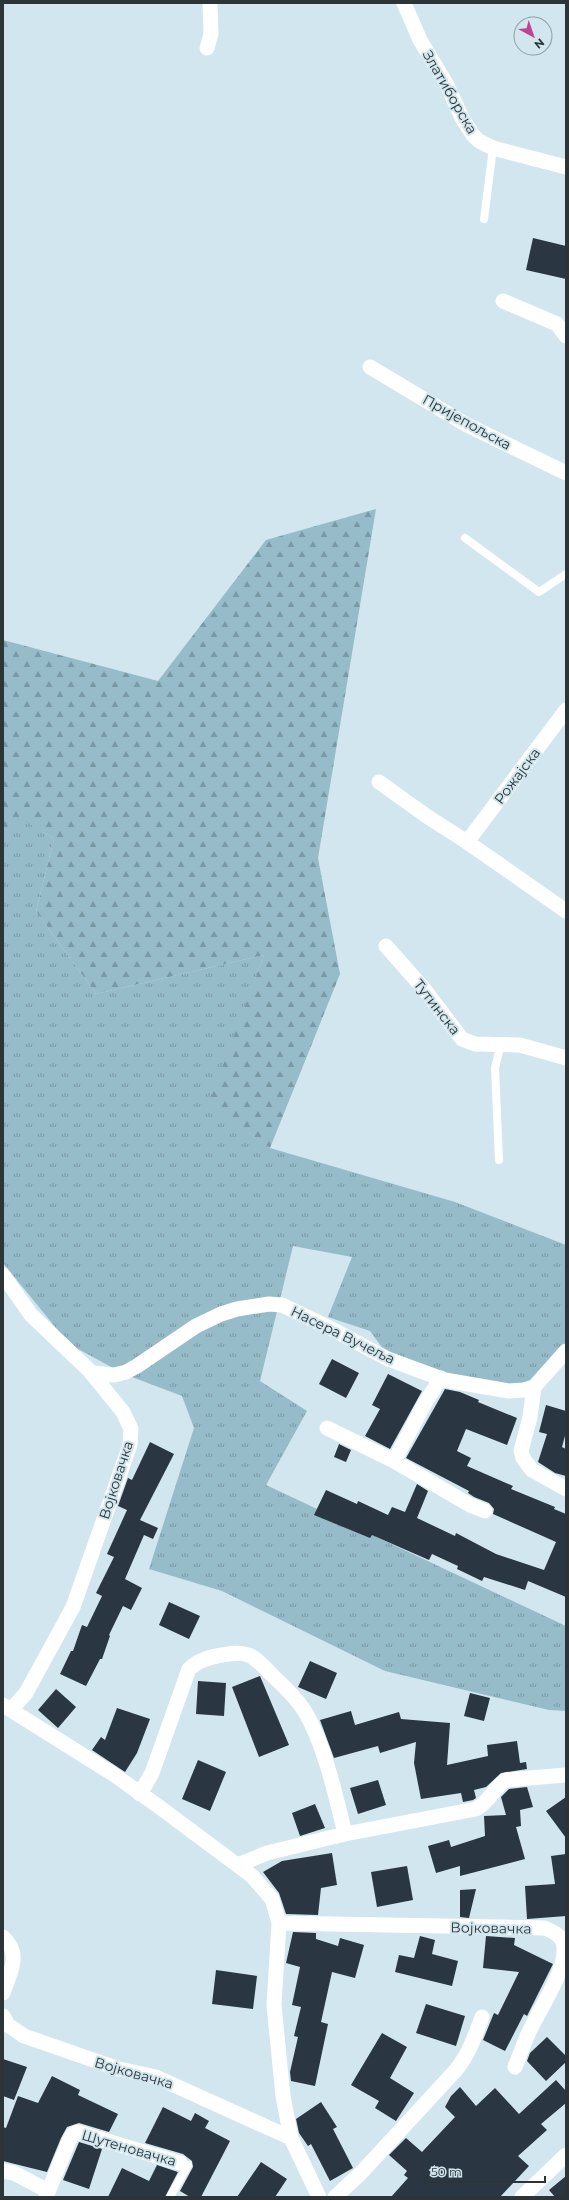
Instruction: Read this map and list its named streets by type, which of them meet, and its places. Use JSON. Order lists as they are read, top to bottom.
{
  "streets": {
    "street": [
      "Златиборска",
      "Пријепољска",
      "Рожајска",
      "Тутинска",
      "Насера Вучеља",
      "Војковачка",
      "Шутеновачка"
    ]
  },
  "crossings": [
    ["Насера Вучеља", "Војковачка"]
  ],
  "scale_bar": "50 m",
  "north": "bottom right"
}
